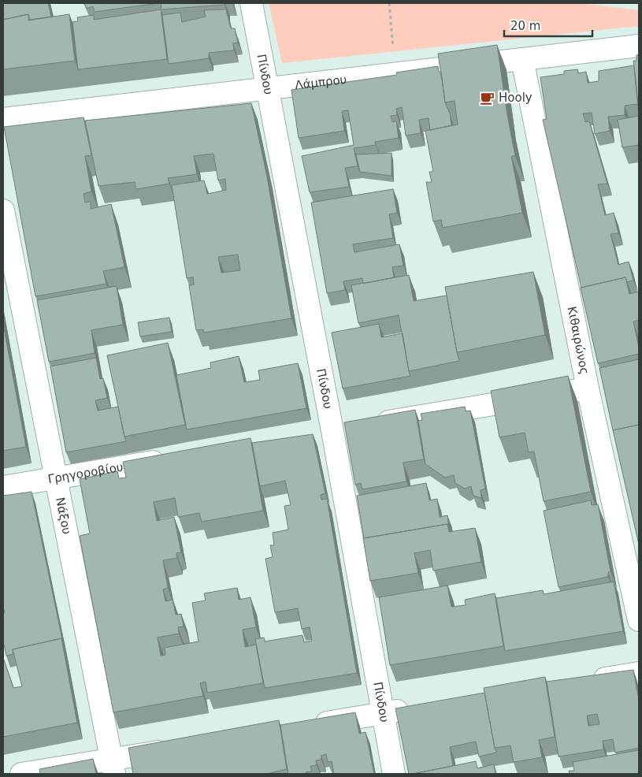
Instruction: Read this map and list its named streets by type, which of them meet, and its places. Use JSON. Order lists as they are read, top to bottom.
{
  "streets": {
    "street": [
      "Πίνδου",
      "Λάμπρου",
      "Κιθαιρώνος",
      "Γρηγοροβίου",
      "Νάξου"
    ]
  },
  "crossings": [
    ["Πίνδου", "Λάμπρου"],
    ["Λάμπρου", "Κιθαιρώνος"],
    ["Γρηγοροβίου", "Νάξου"]
  ],
  "places": {
    "cafe": ["Hooly"]
  },
  "scale_bar": "20 m"
}
